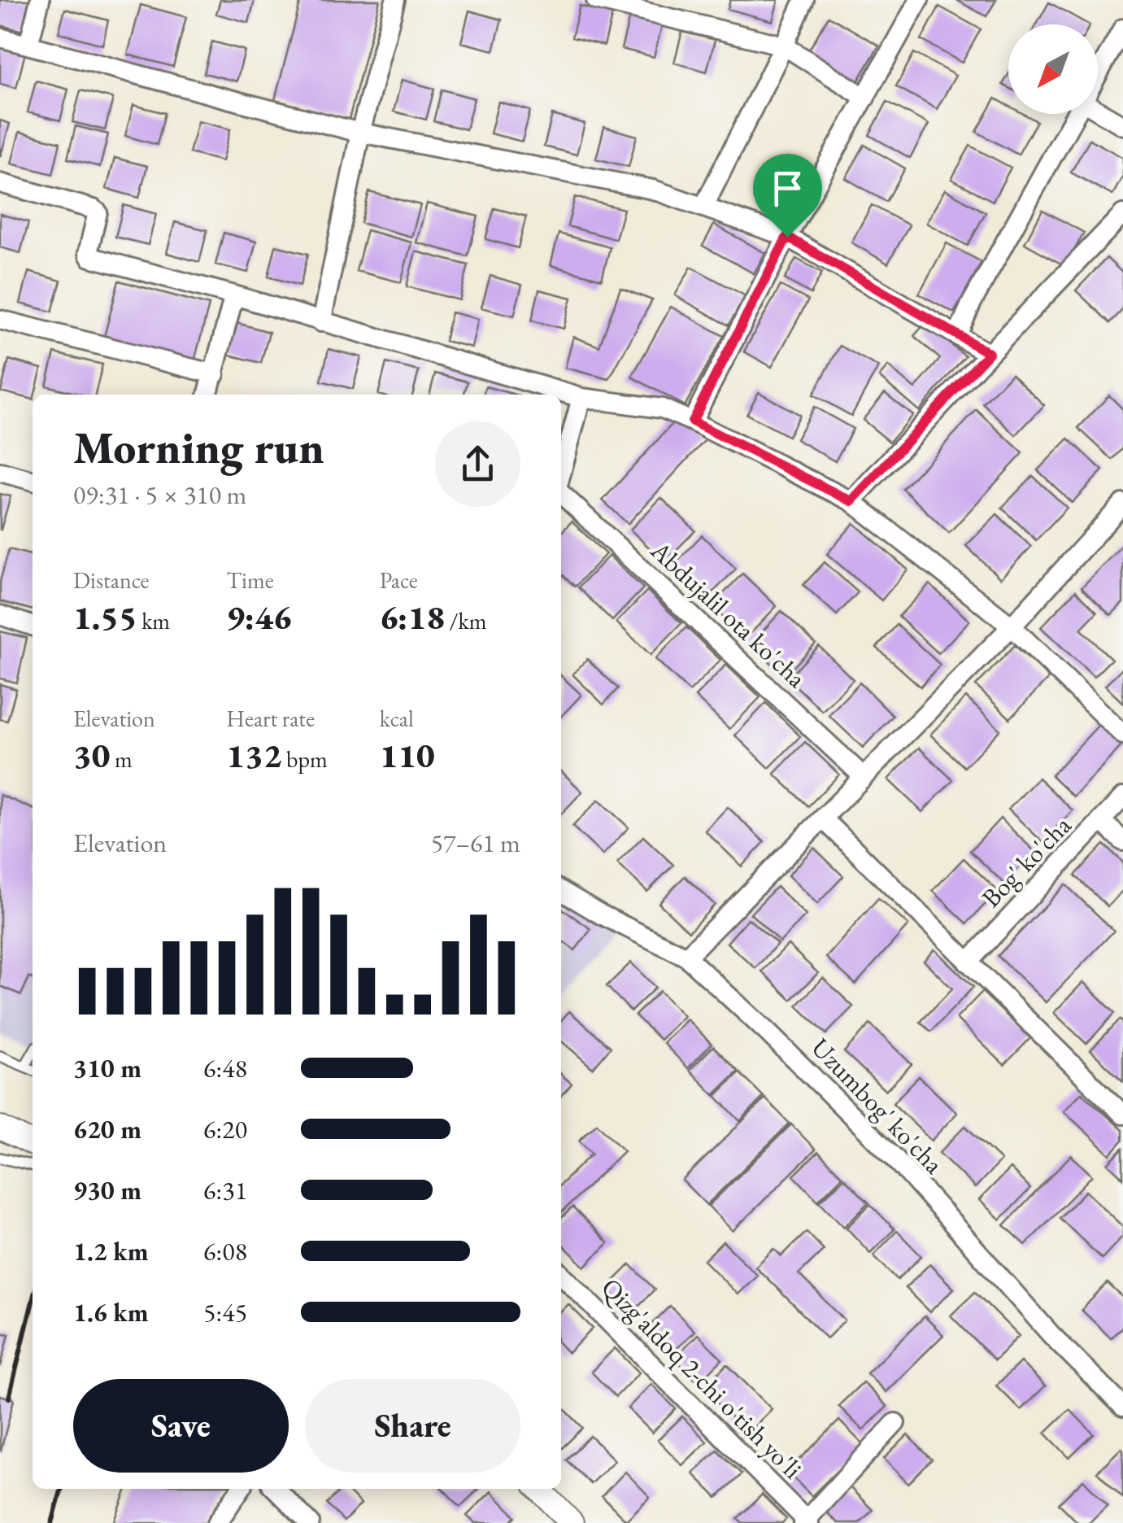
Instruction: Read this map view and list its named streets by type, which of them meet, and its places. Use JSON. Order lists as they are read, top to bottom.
{
  "streets": {
    "street": [
      "Abdujalil ota ko'cha",
      "Bog' ko'cha",
      "Uzumbog' ko'cha",
      "Qizg'aldoq 2-chi o'tish yo'li"
    ]
  },
  "north": "bottom left",
  "page": {
    "heading": ["Morning run", "09:31 · 5 × 310 m"],
    "stats": [
      ["Distance", "1.55 km"],
      ["Time", "9:46"],
      ["Pace", "6:18 /km"],
      ["Elevation", "30 m"],
      ["Heart rate", "132 bpm"],
      ["kcal", "110"]
    ],
    "chart": ["Elevation", "57–61 m"],
    "list": [
      {
        "name": "310 m",
        "note": "6:48"
      },
      {
        "name": "620 m",
        "note": "6:20"
      },
      {
        "name": "930 m",
        "note": "6:31"
      },
      {
        "name": "1.2 km",
        "note": "6:08"
      },
      {
        "name": "1.6 km",
        "note": "5:45"
      }
    ],
    "buttons": ["Save", "Share"]
  }
}
